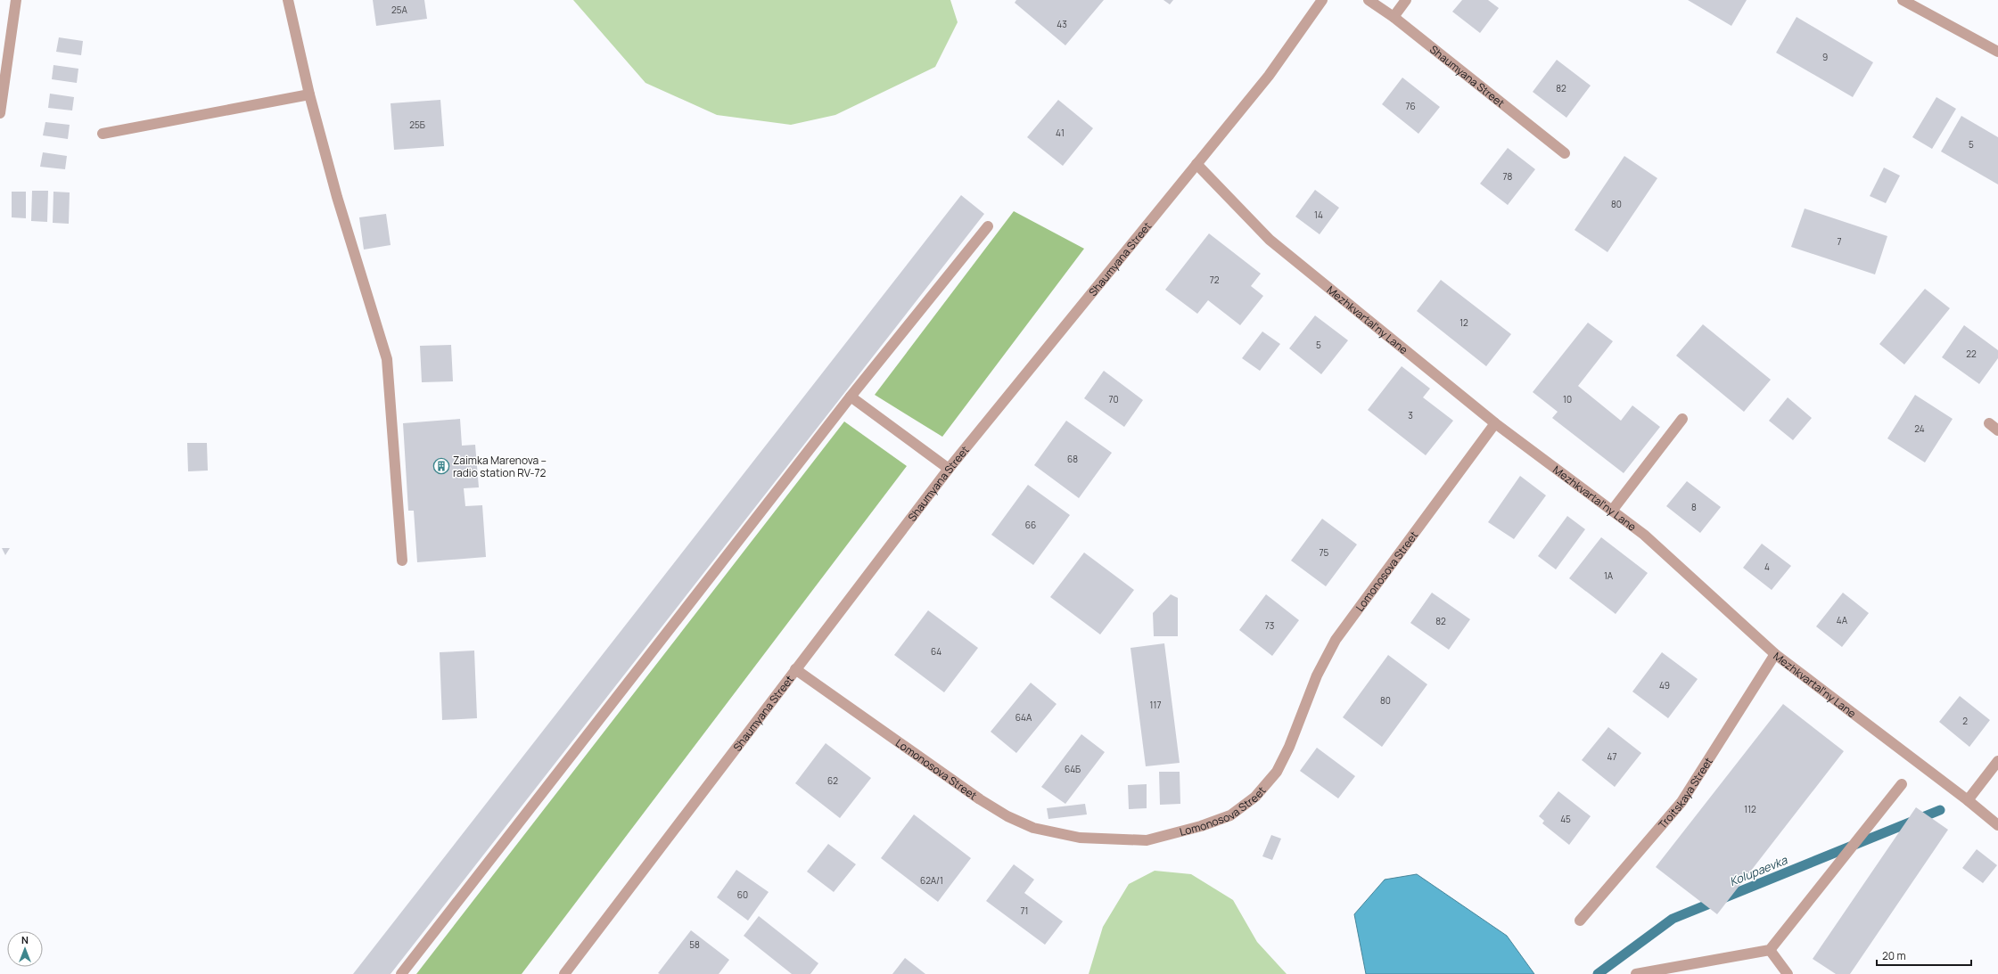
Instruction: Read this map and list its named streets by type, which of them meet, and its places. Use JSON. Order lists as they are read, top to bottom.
{
  "streets": {
    "street": [
      "Shaumyana Street",
      "Mezhkvartal'ny Lane",
      "Lomonosova Street",
      "Troitskaya Street"
    ]
  },
  "crossings": [
    ["Shaumyana Street", "Mezhkvartal'ny Lane"],
    ["Shaumyana Street", "Lomonosova Street"],
    ["Mezhkvartal'ny Lane", "Lomonosova Street"],
    ["Mezhkvartal'ny Lane", "Troitskaya Street"]
  ],
  "water": ["Kolupaevka"],
  "places": {
    "building": ["Zaimka Marenova – radio station RV-72"]
  },
  "house_numbers": [
    "25А",
    "43",
    "9",
    "82",
    "76",
    "25Б",
    "41",
    "5",
    "78",
    "80",
    "14",
    "7",
    "72",
    "12",
    "5",
    "22",
    "70",
    "10",
    "3",
    "24",
    "68",
    "8",
    "66",
    "75",
    "4",
    "1А",
    "4А",
    "82",
    "73",
    "64",
    "49",
    "80",
    "117",
    "64А",
    "2",
    "47",
    "64Б",
    "62",
    "112",
    "45",
    "62А/1",
    "60",
    "71",
    "58"
  ],
  "scale_bar": "20 m",
  "north": "top"
}
